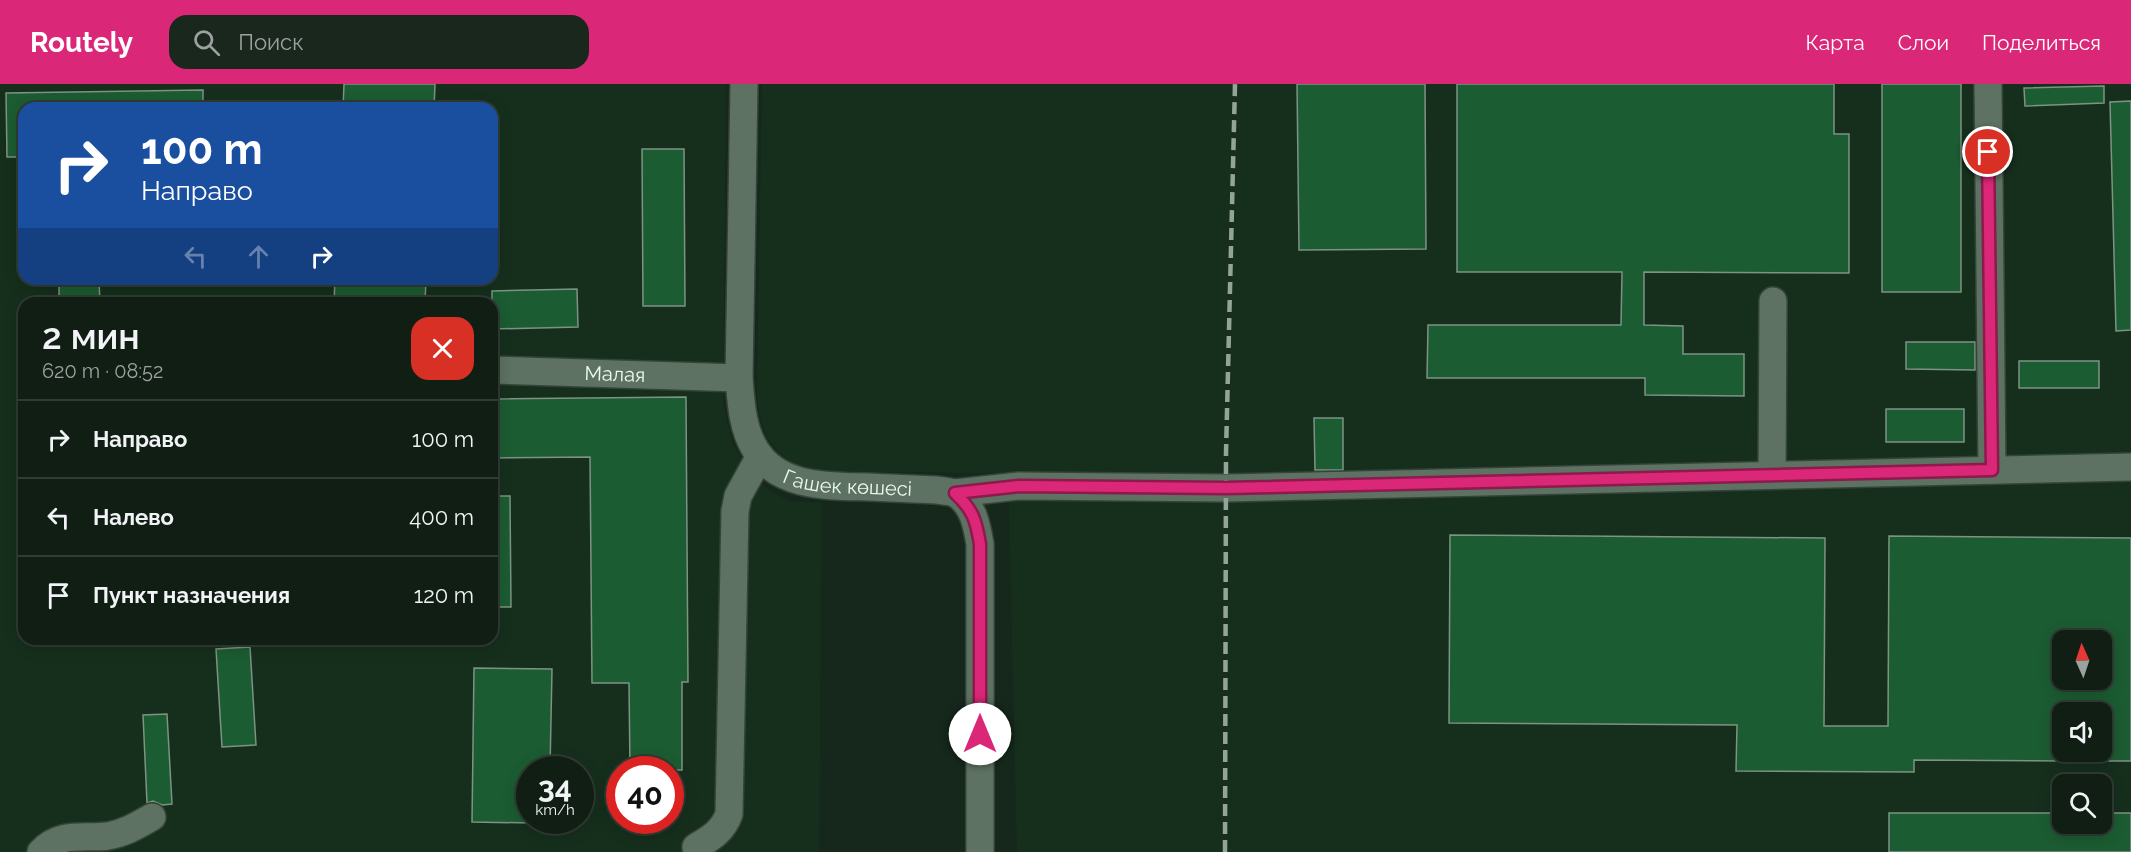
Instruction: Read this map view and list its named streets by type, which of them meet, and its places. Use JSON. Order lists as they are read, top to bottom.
{
  "streets": {
    "street": ["Малая", "Гашек көшесі"]
  },
  "crossings": [
    ["Малая", "Гашек көшесі"]
  ],
  "north": "top",
  "page": {
    "header": "Routely",
    "search": "Поиск",
    "nav": ["Карта", "Слои", "Поделиться"],
    "turn": ["100 m", "Направо"],
    "heading": ["2 мин", "620 m · 08:52"],
    "list": [
      {
        "name": "Направо",
        "value": "100 m"
      },
      {
        "name": "Налево",
        "value": "400 m"
      },
      {
        "name": "Пункт назначения",
        "value": "120 m"
      }
    ],
    "speed": "34 km/h",
    "limit": "40"
  }
}
